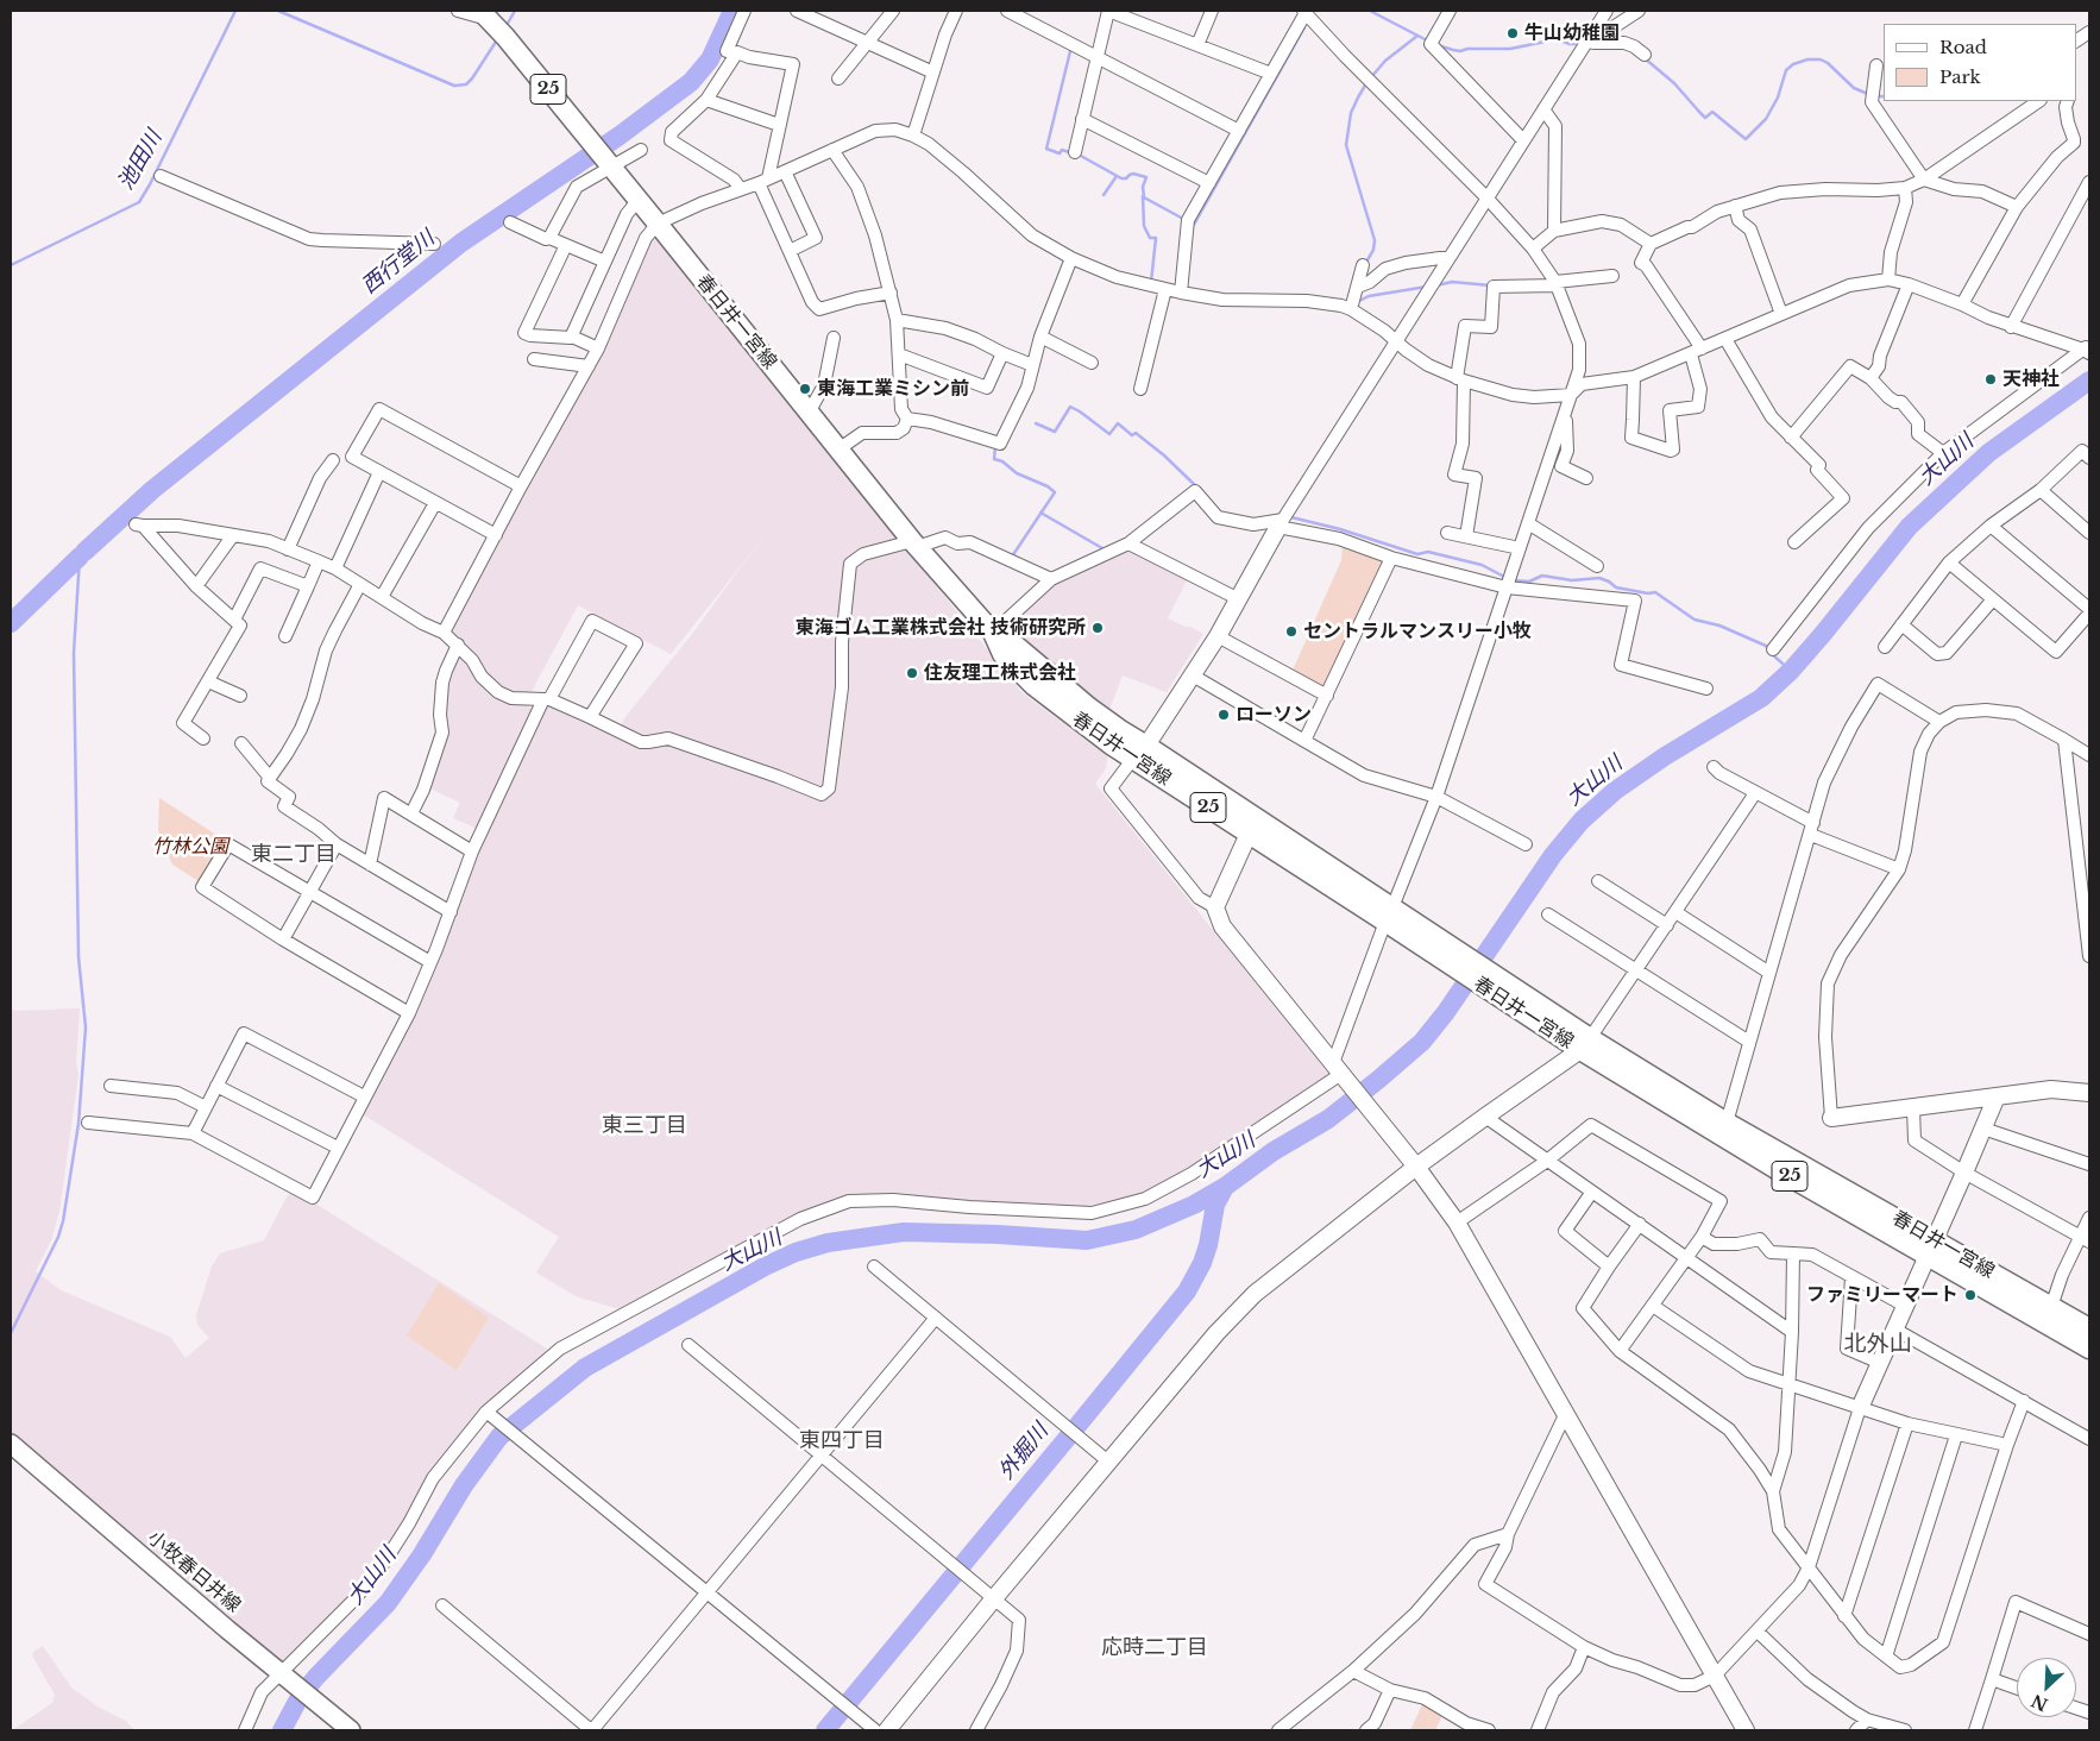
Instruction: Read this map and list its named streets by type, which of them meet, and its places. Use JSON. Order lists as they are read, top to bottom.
{
  "streets": {
    "main road": ["25", "春日井一宮線", "小牧春日井線"]
  },
  "districts": [
    "東二丁目",
    "東三丁目",
    "北外山",
    "東四丁目",
    "応時二丁目"
  ],
  "water": [
    "池田川",
    "西行堂川",
    "大山川",
    "外掘川"
  ],
  "parks": ["竹林公園"],
  "places": [
    "牛山幼稚園",
    "天神社",
    "東海工業ミシン前",
    "東海ゴム工業株式会社 技術研究所",
    "セントラルマンスリー小牧",
    "住友理工株式会社",
    "ローソン",
    "ファミリーマート"
  ],
  "legend": ["Road", "Park"],
  "north": "bottom left"
}
